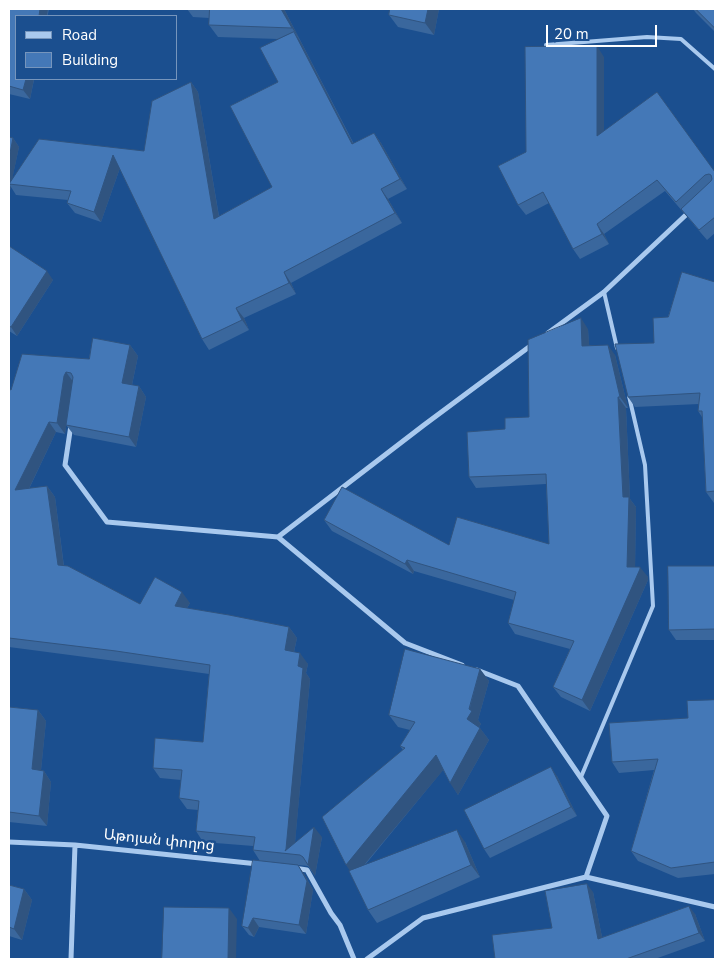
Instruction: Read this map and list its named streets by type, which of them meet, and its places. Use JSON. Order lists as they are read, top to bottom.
{
  "streets": {
    "street": ["Աթոյան փողոց"]
  },
  "legend": ["Road", "Building"],
  "scale_bar": "20 m"
}
